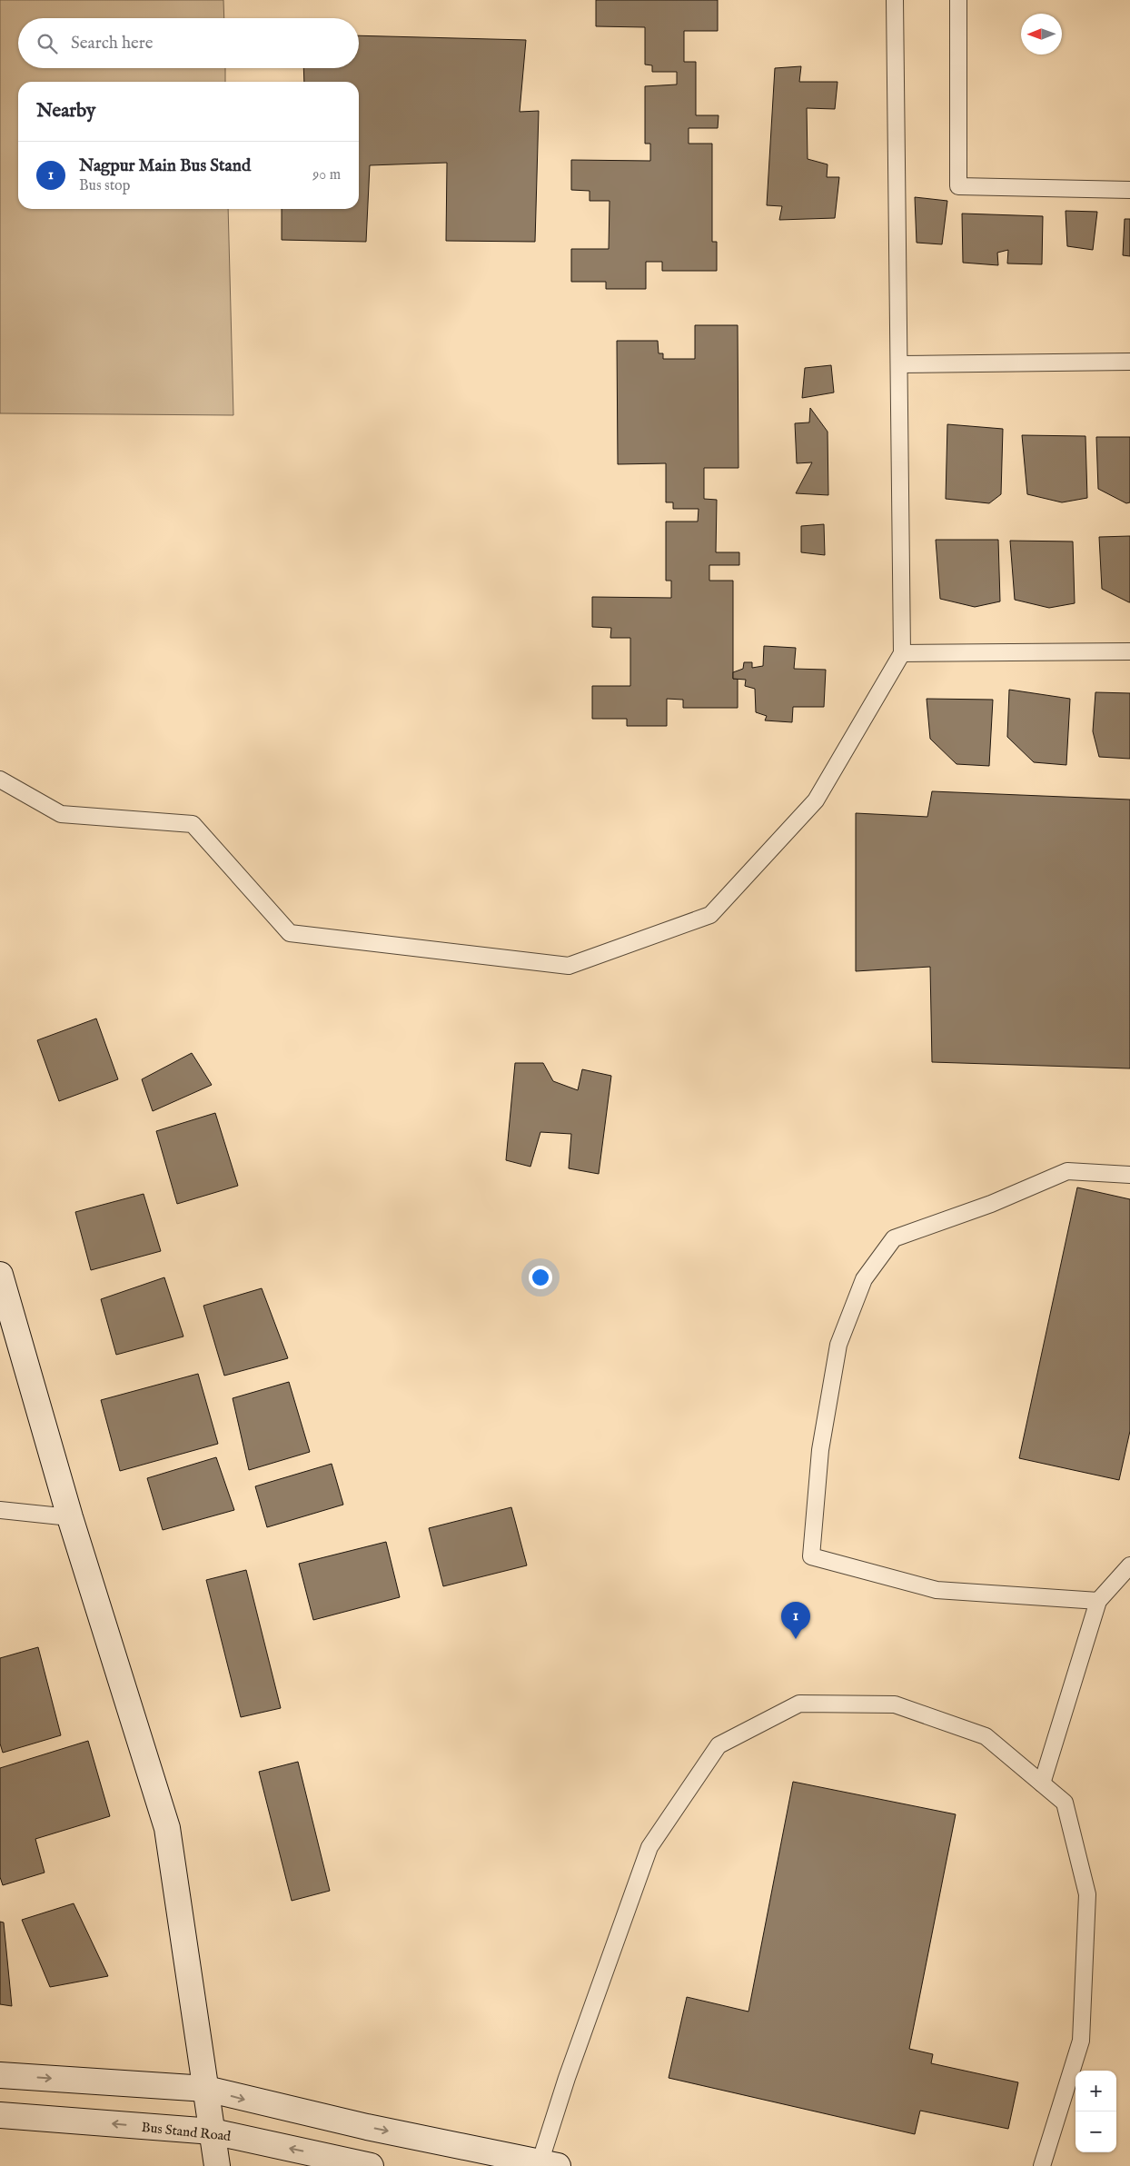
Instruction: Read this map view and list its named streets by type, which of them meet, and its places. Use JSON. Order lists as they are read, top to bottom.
{
  "streets": {
    "street": ["Bus Stand Road"]
  },
  "north": "left",
  "page": {
    "search": "Search here",
    "heading": "Nearby",
    "list": [
      {
        "mark": "1",
        "name": "Nagpur Main Bus Stand",
        "note": "Bus stop",
        "value": "90 m"
      }
    ],
    "pins": "1",
    "map_buttons": ["+", "−"]
  }
}
